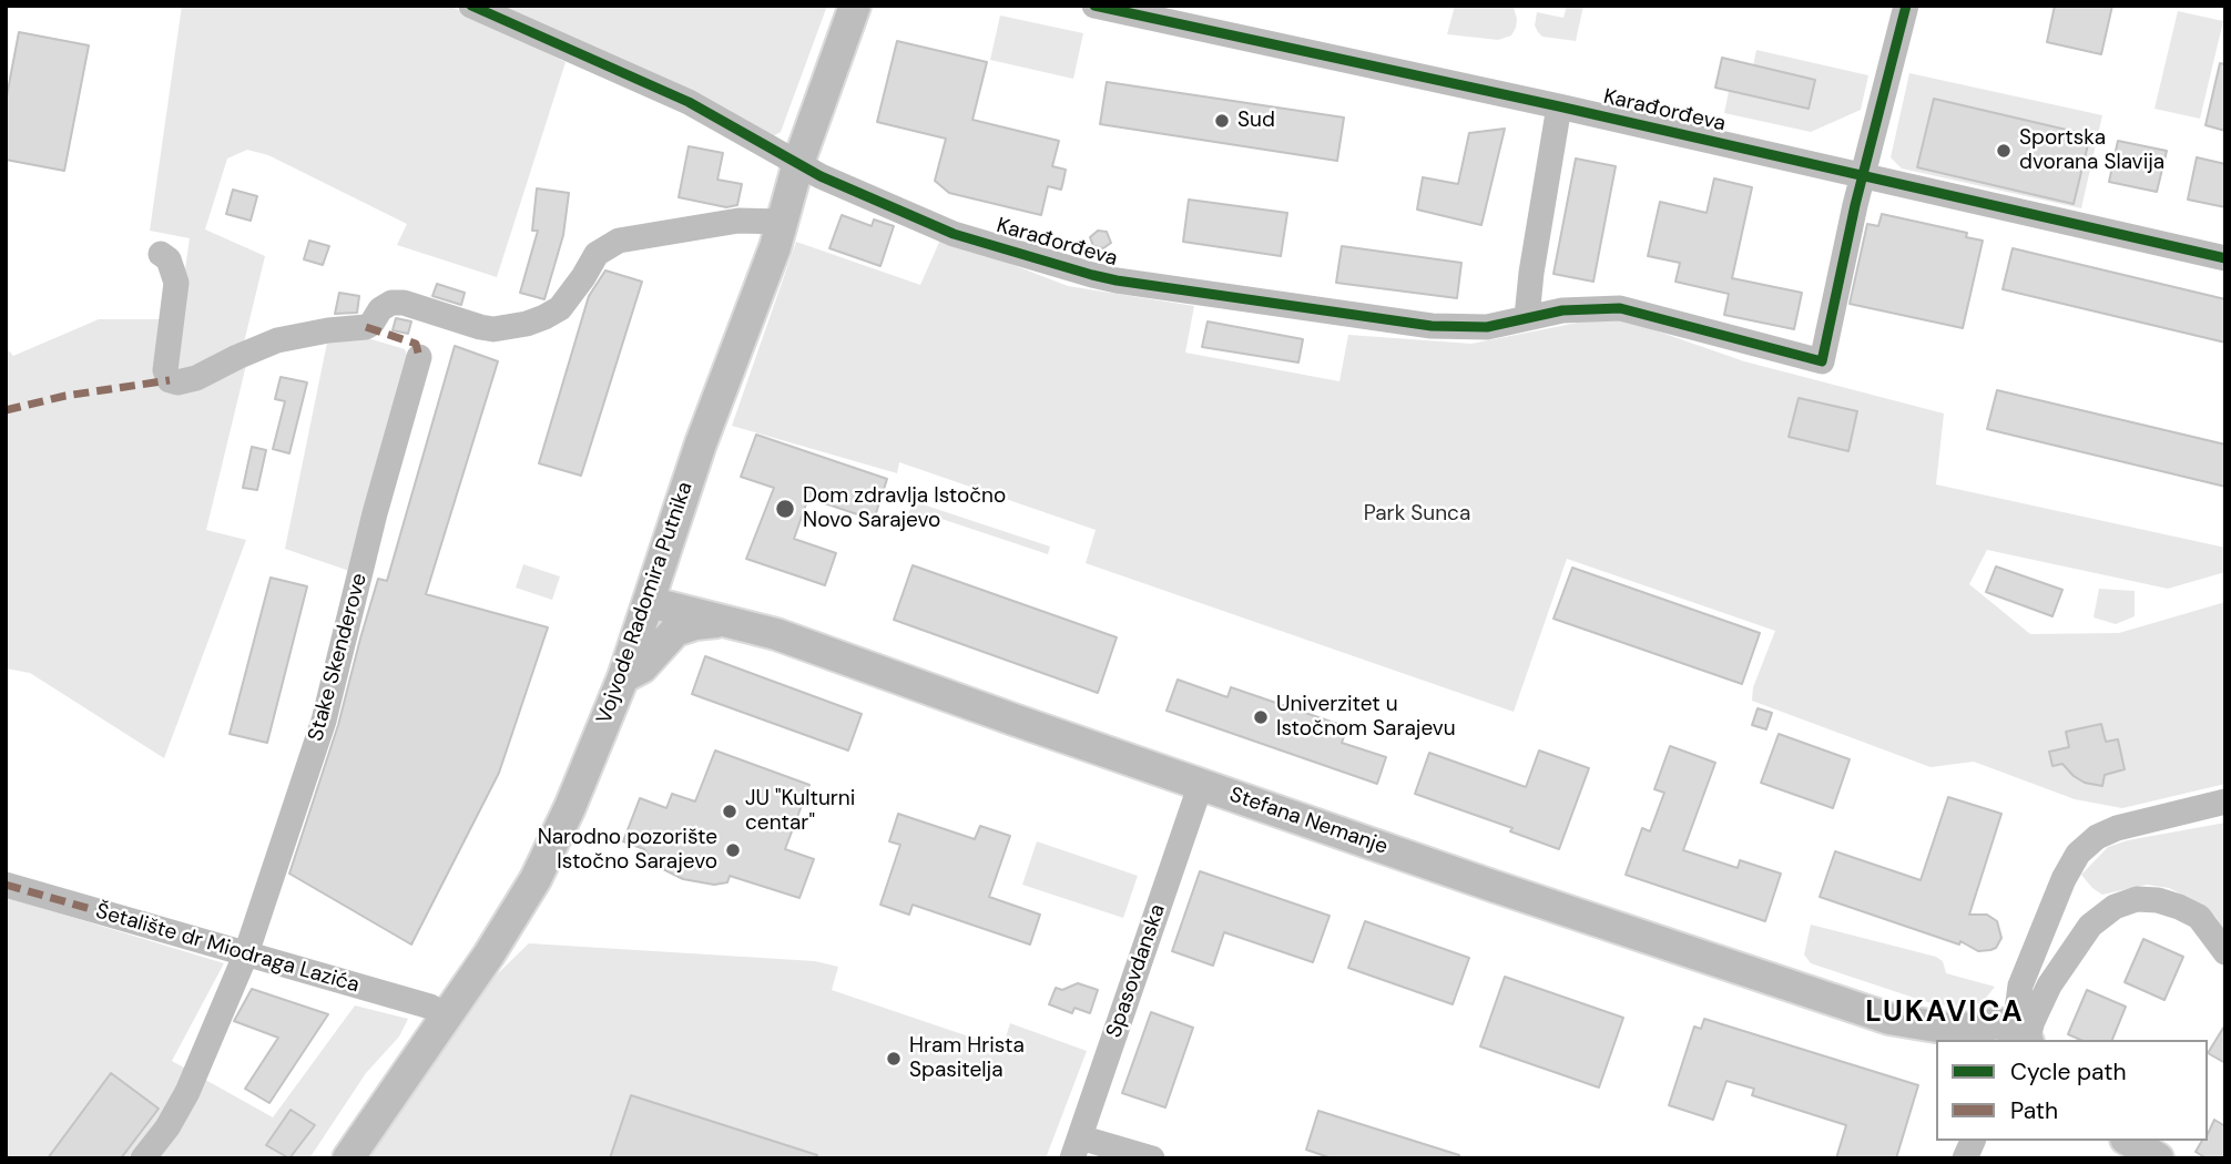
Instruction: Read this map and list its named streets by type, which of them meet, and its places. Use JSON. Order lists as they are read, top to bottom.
{
  "streets": {
    "main road": ["Vojvode Radomira Putnika", "Stefana Nemanje"],
    "street": [
      "Karađorđeva",
      "Stake Skenderove",
      "Šetalište dr Miodraga Lazića",
      "Spasovdanska"
    ]
  },
  "crossings": [
    ["Karađorđeva", "Vojvode Radomira Putnika"],
    ["Vojvode Radomira Putnika", "Stefana Nemanje"],
    ["Vojvode Radomira Putnika", "Šetalište dr Miodraga Lazića"],
    ["Stake Skenderove", "Šetalište dr Miodraga Lazića"],
    ["Stefana Nemanje", "Spasovdanska"]
  ],
  "districts": ["LUKAVICA"],
  "parks": ["Park Sunca"],
  "places": [
    "Sud",
    "Sportska dvorana Slavija",
    "Dom zdravlja Istočno Novo Sarajevo",
    "Univerzitet u Istočnom Sarajevu",
    "JU \"Kulturni centar\"",
    "Narodno pozorište Istočno Sarajevo",
    "Hram Hrista Spasitelja"
  ],
  "legend": ["Cycle path", "Path"]
}
